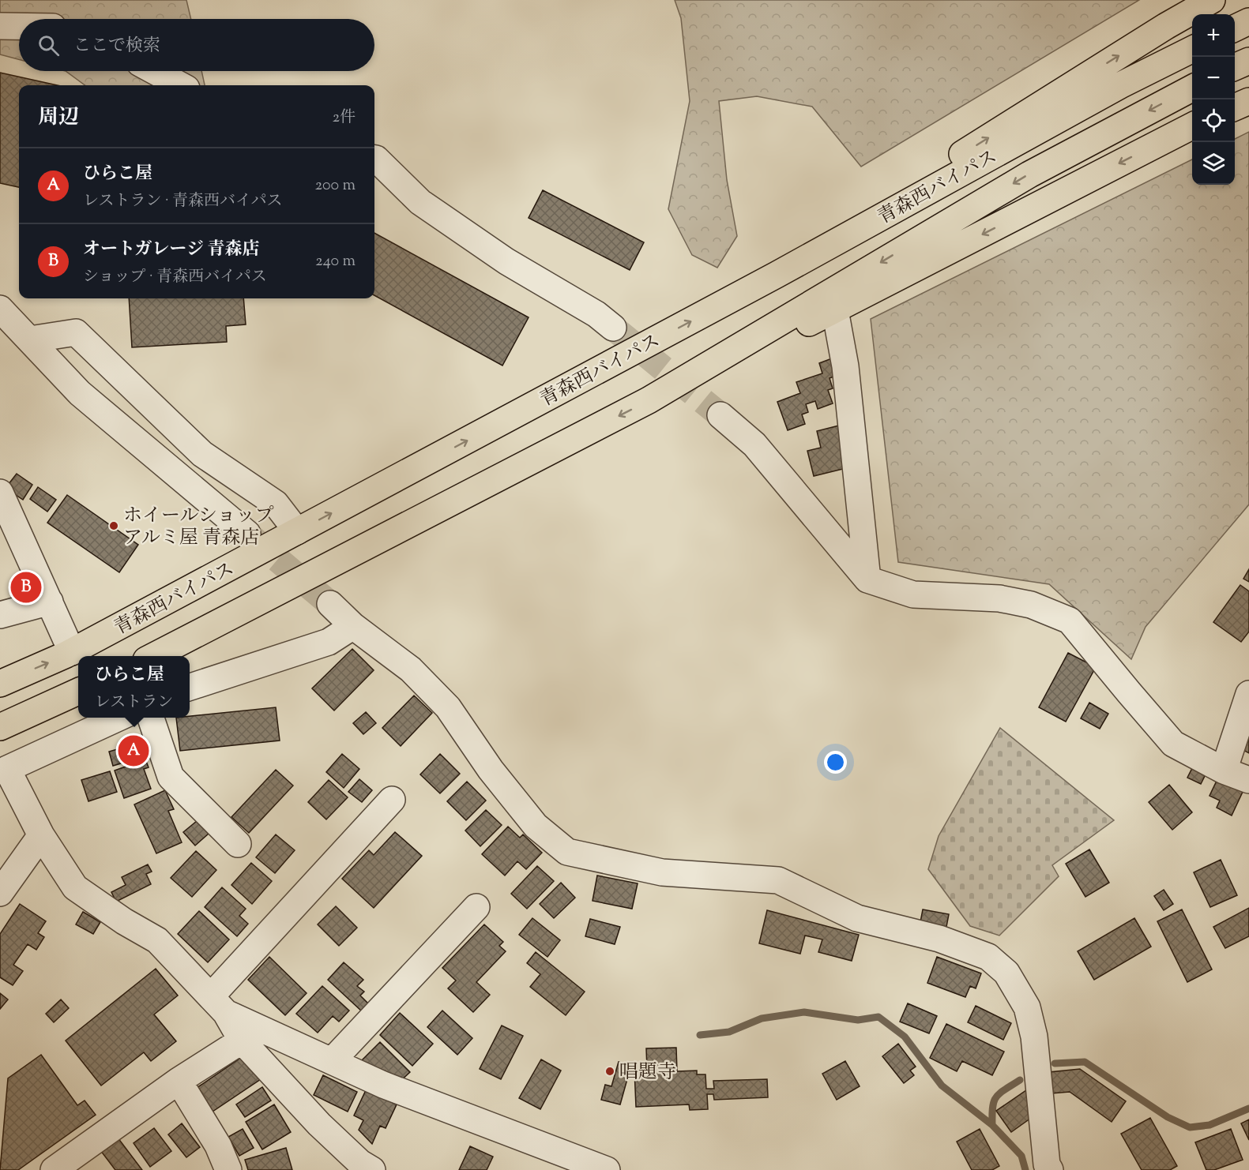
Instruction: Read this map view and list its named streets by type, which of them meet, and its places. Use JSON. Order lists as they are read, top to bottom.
{
  "streets": {
    "highway": ["青森西バイパス"]
  },
  "places": ["ホイールショップ アルミ屋 青森店", "唱題寺"],
  "page": {
    "map_buttons": ["+", "−"],
    "search": "ここで検索",
    "heading": ["周辺", "2件"],
    "list": [
      {
        "mark": "A",
        "name": "ひらこ屋",
        "note": "レストラン · 青森西バイパス",
        "value": "200 m"
      },
      {
        "mark": "B",
        "name": "オートガレージ 青森店",
        "note": "ショップ · 青森西バイパス",
        "value": "240 m"
      }
    ],
    "pins": ["B", "A"],
    "popup": ["ひらこ屋", "レストラン"]
  }
}
